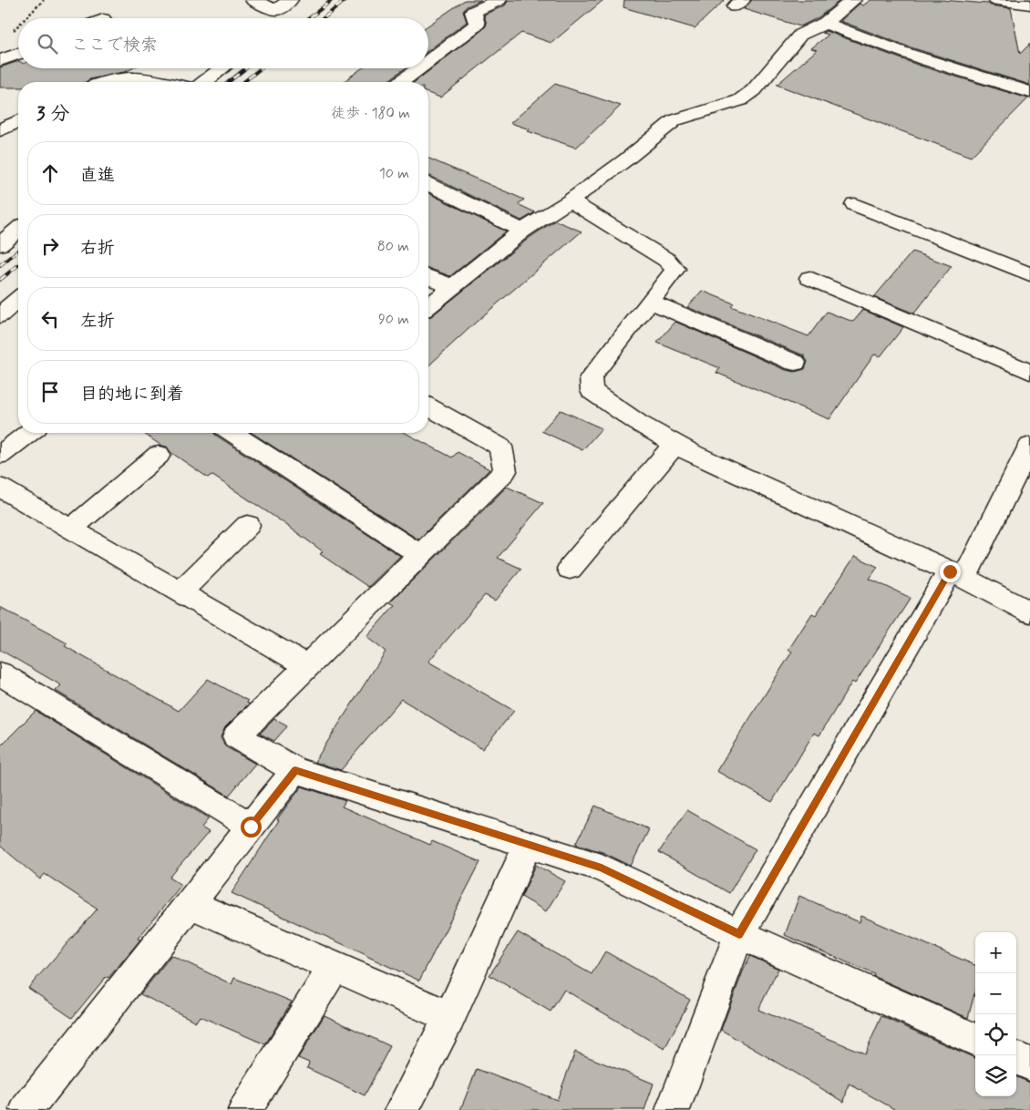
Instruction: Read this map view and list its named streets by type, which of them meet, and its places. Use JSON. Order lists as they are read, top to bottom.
{
  "page": {
    "search": "ここで検索",
    "heading": ["3 分", "徒歩 · 180 m"],
    "list": [
      ["直進", "10 m"],
      ["右折", "80 m"],
      ["左折", "90 m"],
      "目的地に到着"
    ],
    "map_buttons": ["+", "−"]
  }
}
